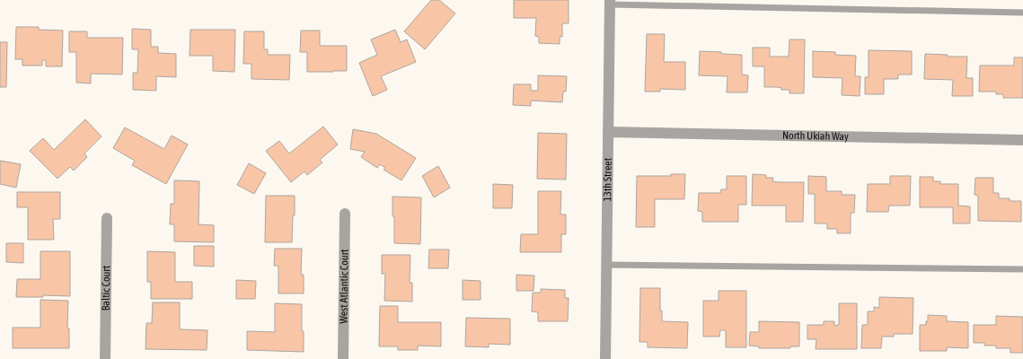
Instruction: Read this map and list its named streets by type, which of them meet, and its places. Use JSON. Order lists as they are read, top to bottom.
{
  "streets": {
    "street": [
      "North Ukiah Way",
      "13th Street",
      "West Atlantic Court",
      "Baltic Court"
    ]
  },
  "crossings": [
    ["North Ukiah Way", "13th Street"]
  ]
}
